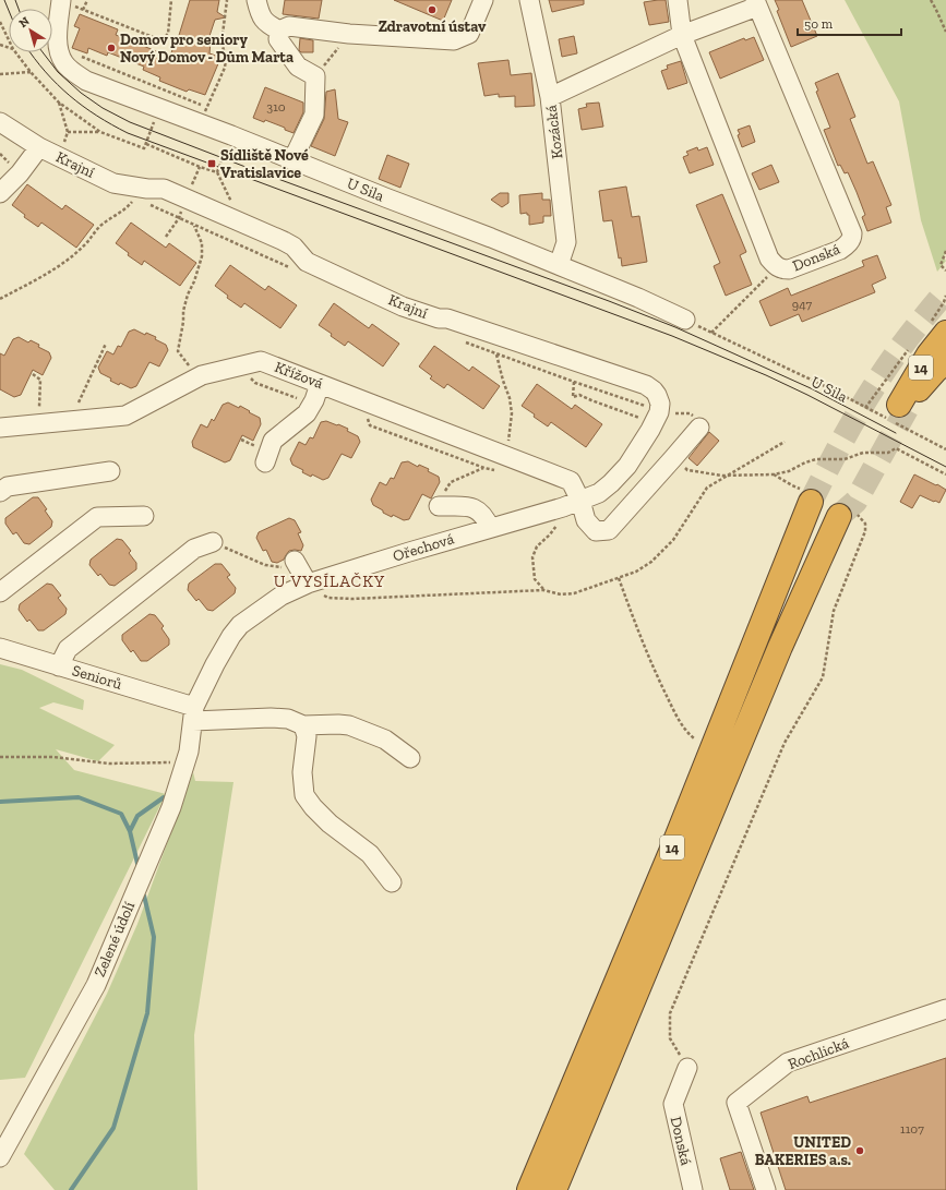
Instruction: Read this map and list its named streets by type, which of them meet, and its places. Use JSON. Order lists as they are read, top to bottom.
{
  "streets": {
    "highway": ["14"],
    "street": [
      "Kozácká",
      "Krajní",
      "U Sila",
      "Donská",
      "Křížová",
      "Ořechová",
      "Seniorů",
      "Zelené údolí",
      "Rochlická"
    ]
  },
  "crossings": [
    ["Kozácká", "U Sila"],
    ["Kozácká", "Donská"],
    ["U Sila", "Donská"],
    ["Křížová", "Ořechová"],
    ["Ořechová", "Seniorů"],
    ["Ořechová", "Zelené údolí"],
    ["Seniorů", "Zelené údolí"]
  ],
  "districts": ["U VYSÍLAČKY"],
  "places": {
    "other": ["Zdravotní ústav", "Domov pro seniory Nový Domov - Dům Marta", "UNITED BAKERIES a.s."],
    "transit": ["Sídliště Nové Vratislavice"]
  },
  "house_numbers": ["310", "947", "1107"],
  "scale_bar": "50 m",
  "north": "top left"
}
